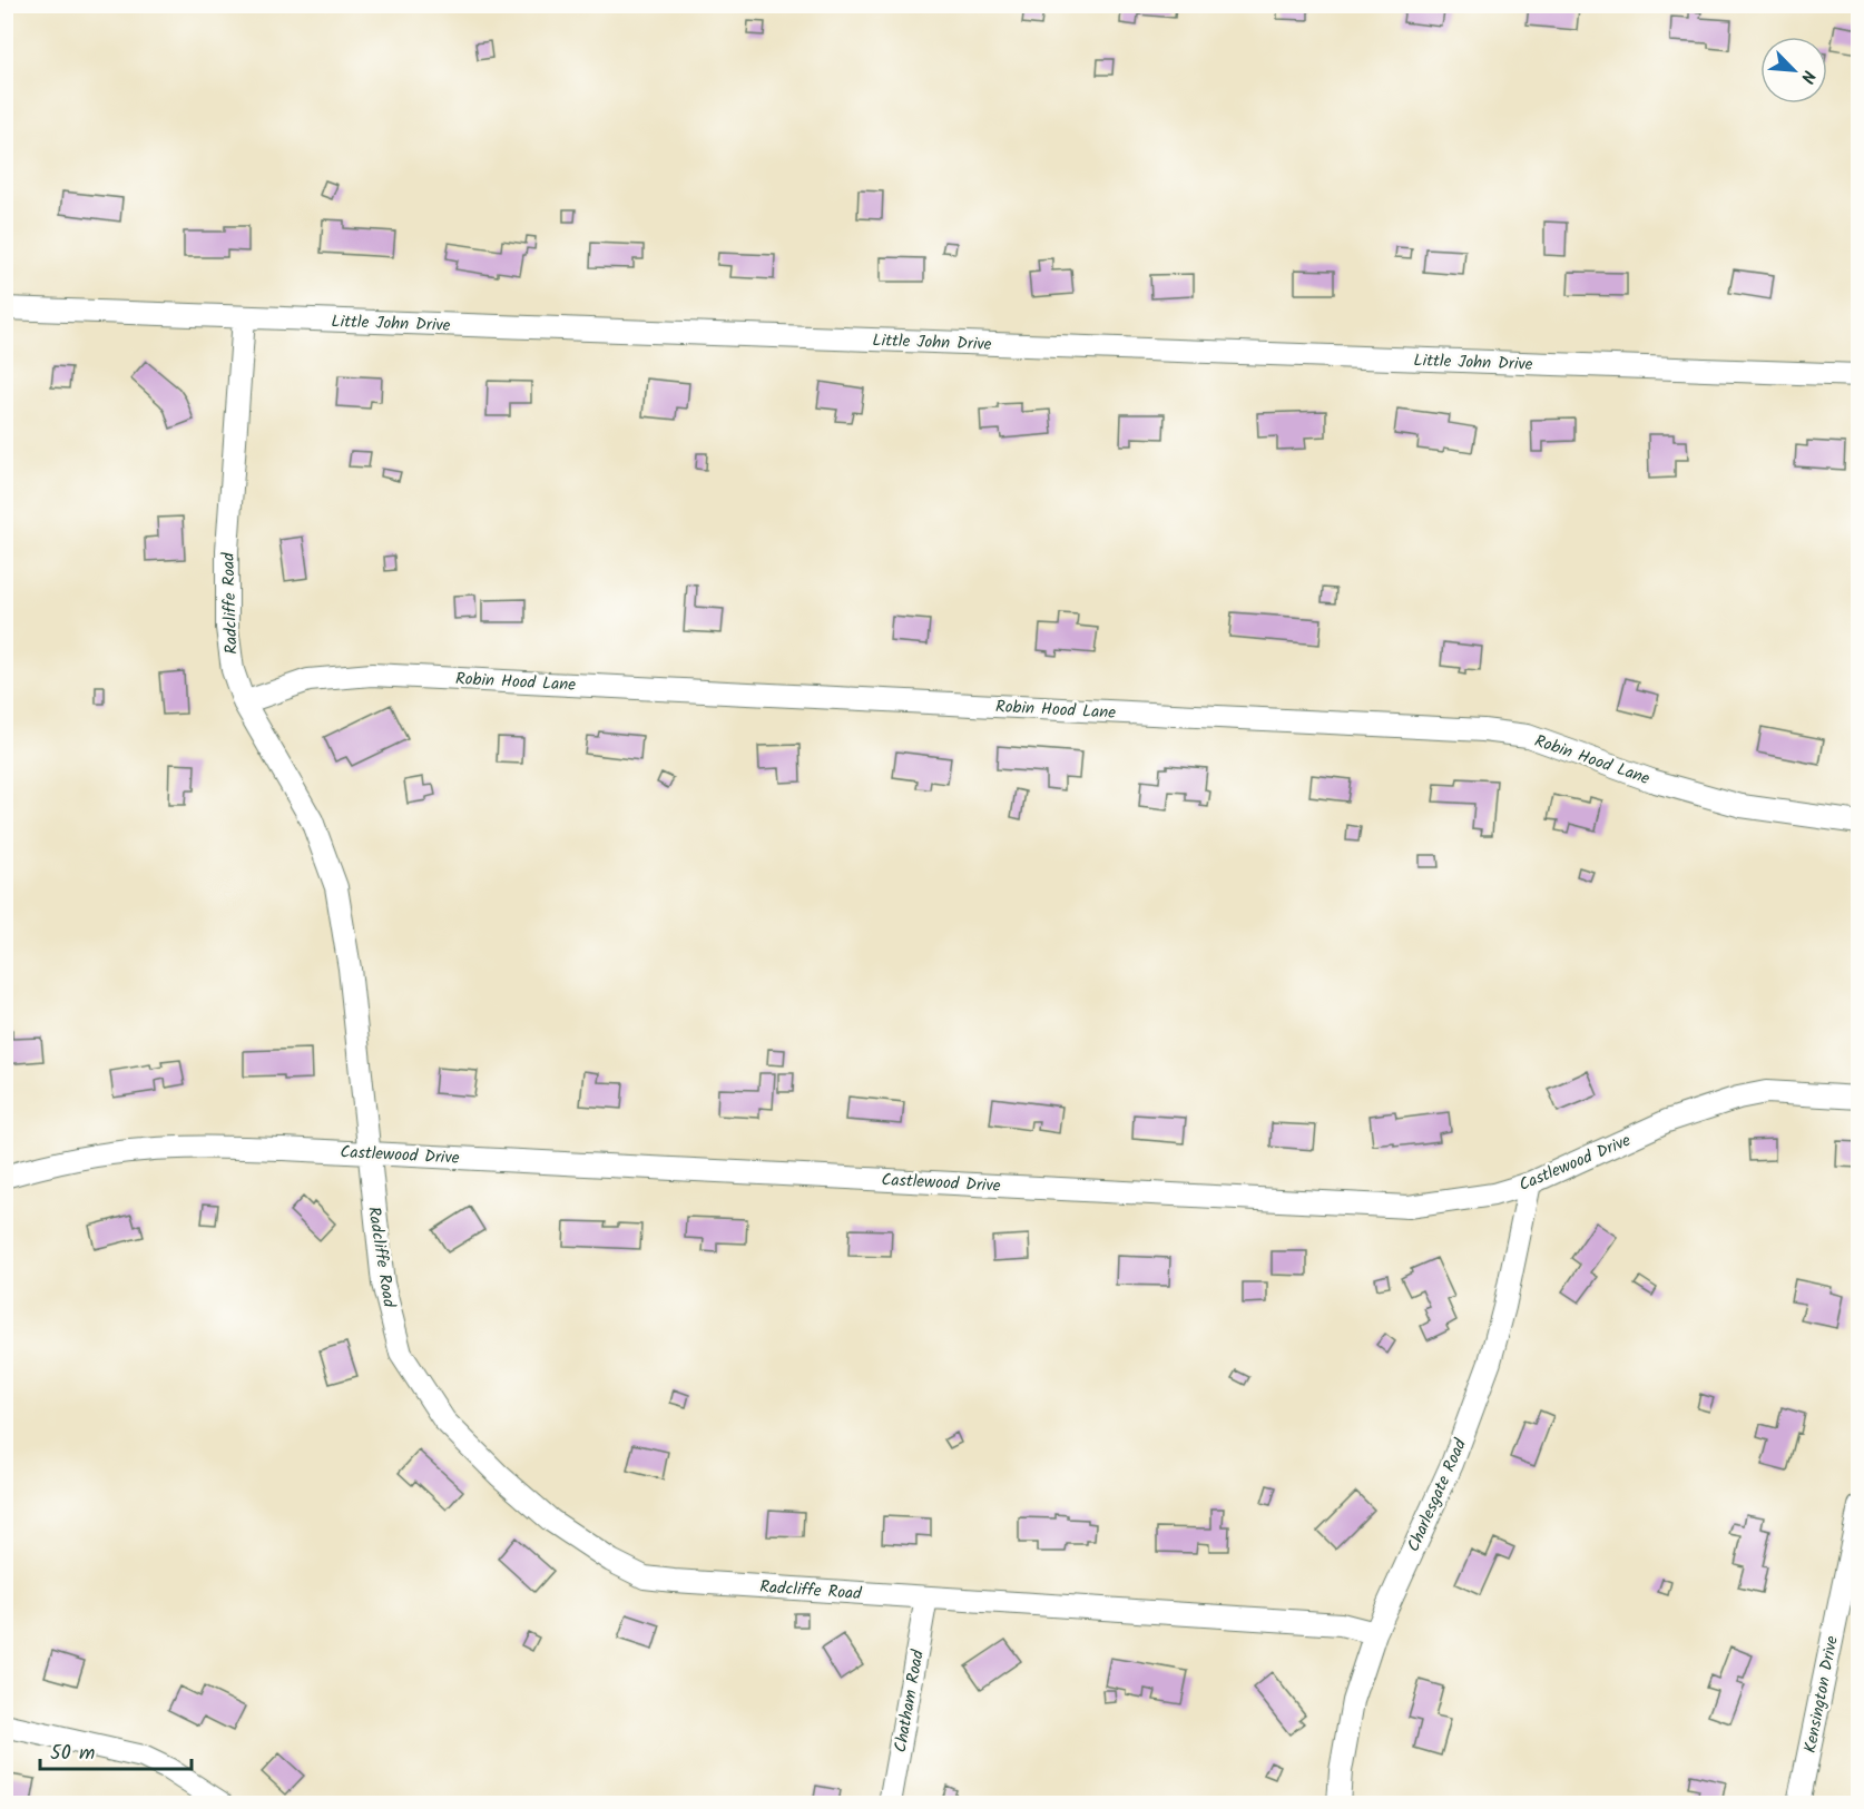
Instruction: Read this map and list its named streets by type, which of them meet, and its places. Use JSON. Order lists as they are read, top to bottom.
{
  "streets": {
    "street": [
      "Little John Drive",
      "Radcliffe Road",
      "Robin Hood Lane",
      "Castlewood Drive",
      "Charlesgate Road",
      "Kensington Drive",
      "Chatham Road"
    ]
  },
  "crossings": [
    ["Little John Drive", "Radcliffe Road"],
    ["Radcliffe Road", "Robin Hood Lane"],
    ["Radcliffe Road", "Castlewood Drive"],
    ["Radcliffe Road", "Charlesgate Road"],
    ["Radcliffe Road", "Chatham Road"],
    ["Castlewood Drive", "Charlesgate Road"]
  ],
  "scale_bar": "50 m",
  "north": "bottom right"
}
